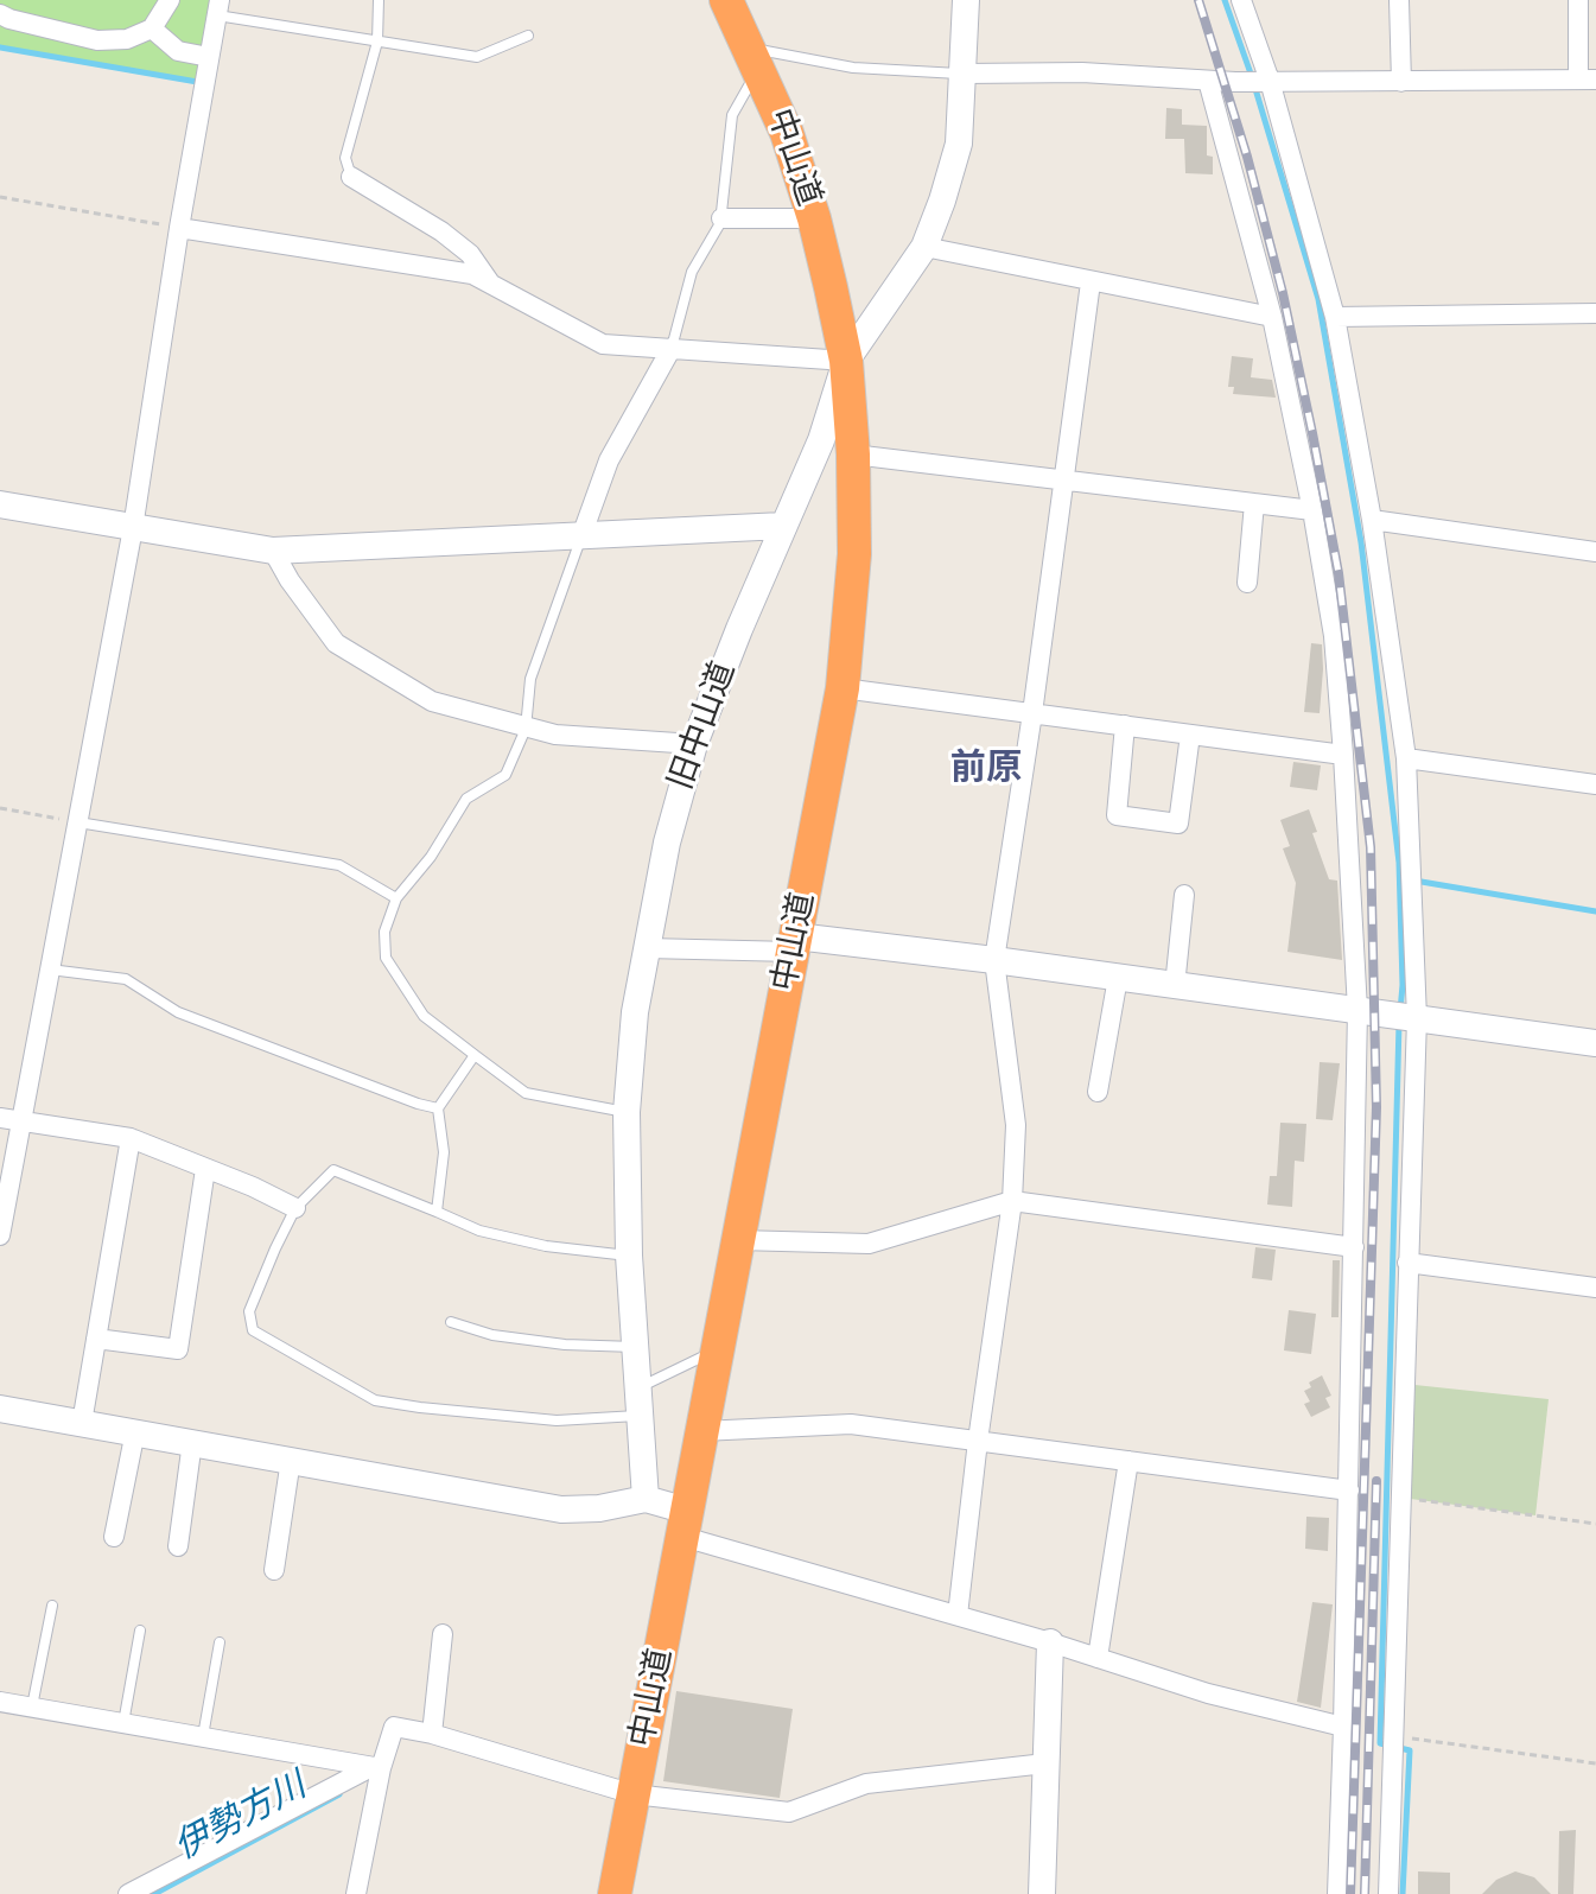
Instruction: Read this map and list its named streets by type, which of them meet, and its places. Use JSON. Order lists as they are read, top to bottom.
{
  "streets": {
    "highway": ["中山道"],
    "street": ["旧中山道"]
  },
  "crossings": [
    ["中山道", "旧中山道"]
  ],
  "districts": ["前原"],
  "water": ["伊勢方川"]
}
